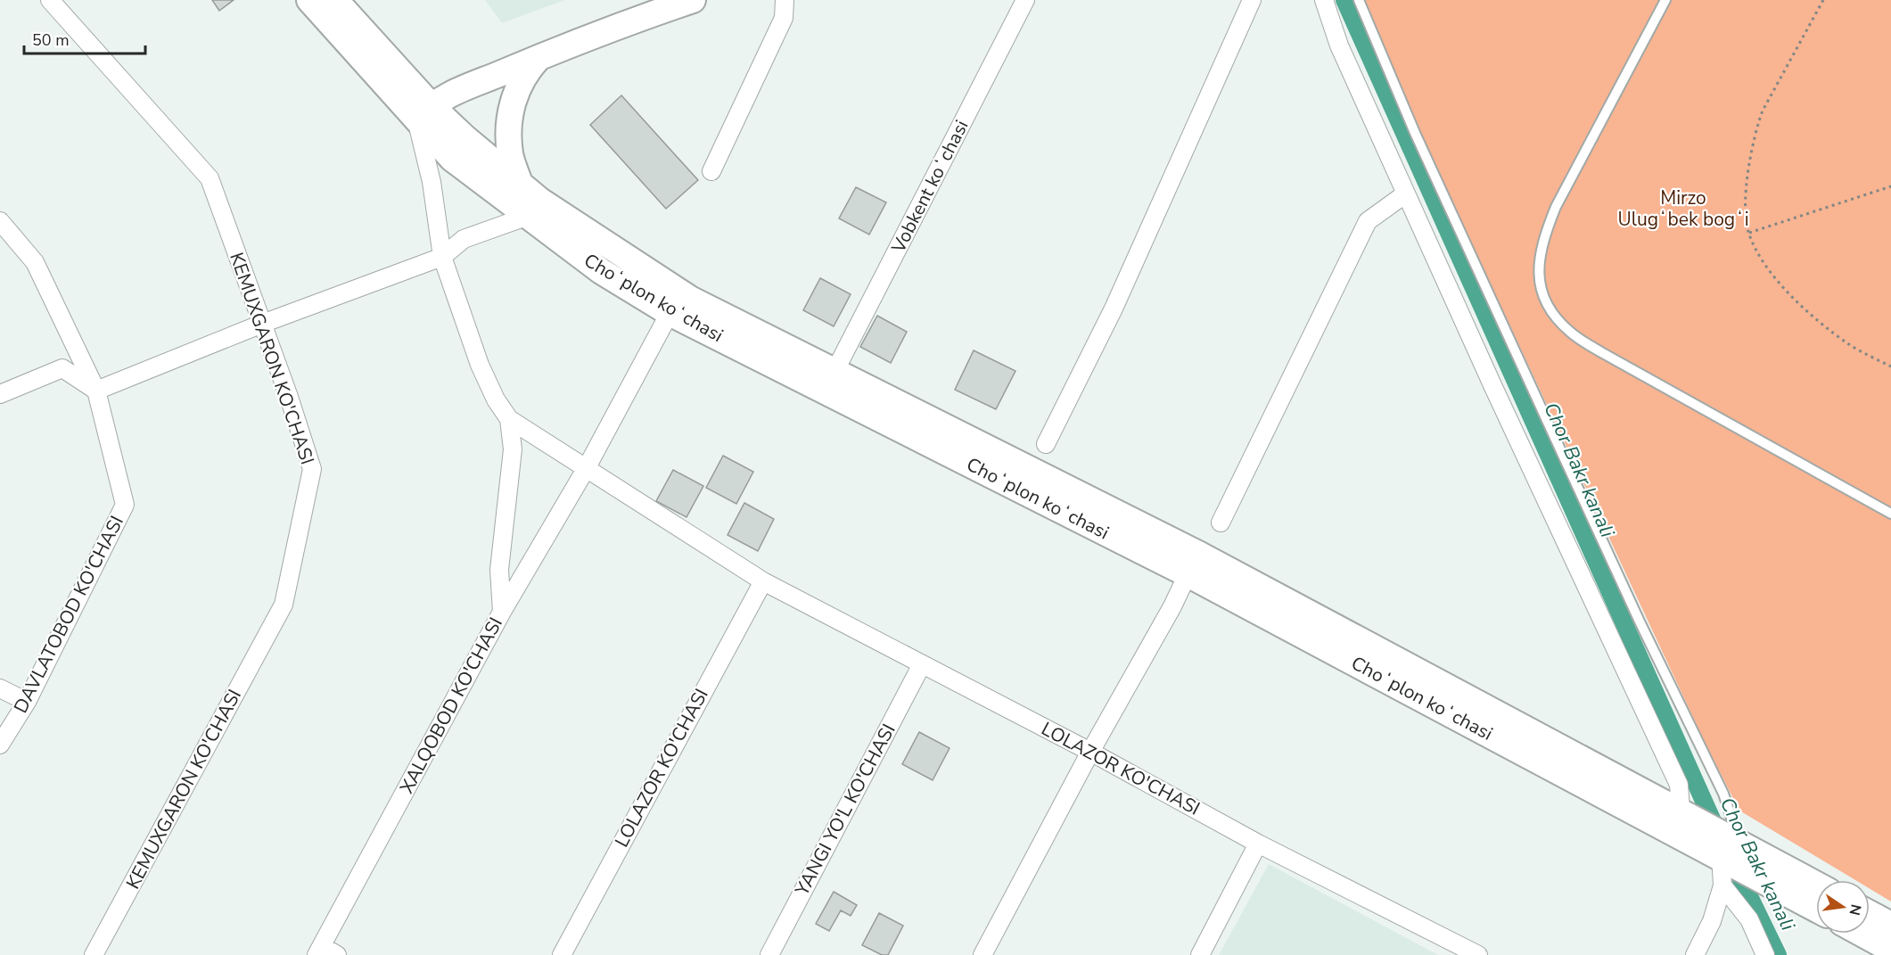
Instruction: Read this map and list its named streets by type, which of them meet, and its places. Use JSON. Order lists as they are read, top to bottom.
{
  "streets": {
    "main road": ["Choʻplon koʻchasi"],
    "street": [
      "Vobkent koʻchasi",
      "KEMUXGARON KO'CHASI",
      "DAVLATOBOD KO'CHASI",
      "XALQOBOD KO'CHASI",
      "LOLAZOR KO'CHASI",
      "YANGI YO'L KO'CHASI"
    ]
  },
  "crossings": [
    ["Vobkent koʻchasi", "Choʻplon koʻchasi"],
    ["Choʻplon koʻchasi", "XALQOBOD KO'CHASI"],
    ["XALQOBOD KO'CHASI", "LOLAZOR KO'CHASI"],
    ["LOLAZOR KO'CHASI", "YANGI YO'L KO'CHASI"]
  ],
  "water": ["Chor Bakr kanali"],
  "parks": ["Mirzo Ulugʻbek bogʻi"],
  "scale_bar": "50 m",
  "north": "right"
}
